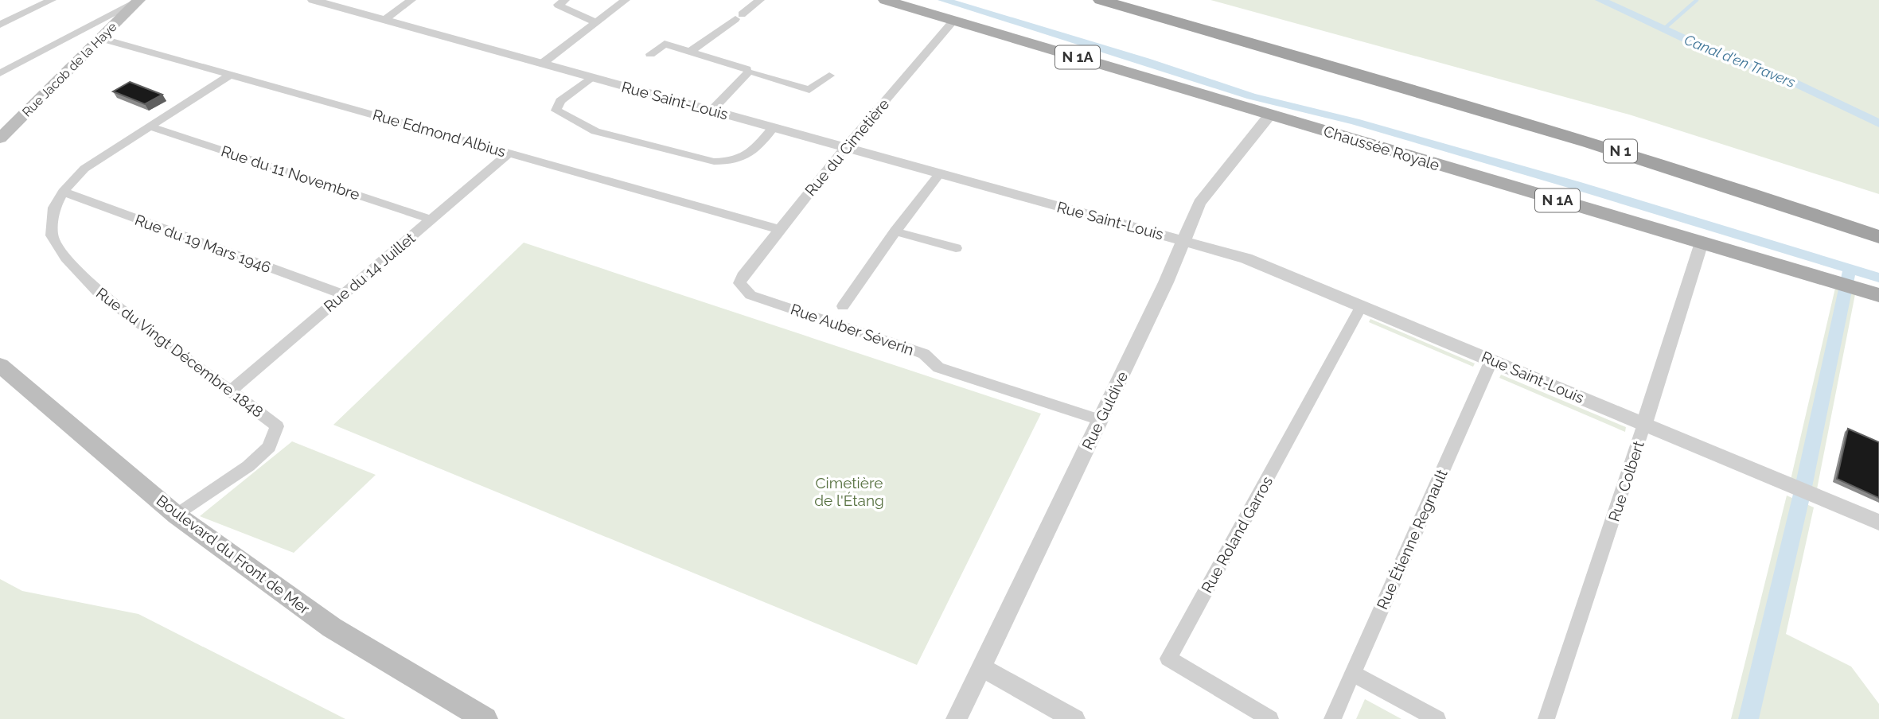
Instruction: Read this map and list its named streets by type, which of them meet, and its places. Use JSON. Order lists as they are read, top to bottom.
{
  "streets": {
    "highway": ["N 1"],
    "main road": [
      "N 1A",
      "Rue Jacob de la Haye",
      "Chaussée Royale",
      "Boulevard du Front de Mer"
    ],
    "street": [
      "Rue Saint-Louis",
      "Rue Edmond Albius",
      "Rue du Cimetière",
      "Rue du 11 Novembre",
      "Rue du 19 Mars 1946",
      "Rue du 14 Juillet",
      "Rue Auber Séverin",
      "Rue du Vingt Décembre 1848",
      "Rue Guldive",
      "Rue Colbert",
      "Rue Roland Garros",
      "Rue Étienne Regnault"
    ]
  },
  "crossings": [
    ["Rue Jacob de la Haye", "Rue Edmond Albius"],
    ["Rue Saint-Louis", "Rue du Cimetière"],
    ["Rue Saint-Louis", "Rue Auber Séverin"],
    ["Rue Saint-Louis", "Rue Guldive"],
    ["Rue Saint-Louis", "Rue Colbert"],
    ["Rue Saint-Louis", "Rue Roland Garros"],
    ["Rue Saint-Louis", "Rue Étienne Regnault"],
    ["Rue Edmond Albius", "Rue du Cimetière"],
    ["Rue Edmond Albius", "Rue du 14 Juillet"],
    ["Rue Edmond Albius", "Rue du Vingt Décembre 1848"],
    ["Rue du Cimetière", "Chaussée Royale"],
    ["Rue du Cimetière", "Rue Auber Séverin"],
    ["Chaussée Royale", "Rue Guldive"],
    ["Chaussée Royale", "Rue Colbert"],
    ["Rue du 11 Novembre", "Rue du 14 Juillet"],
    ["Rue du 11 Novembre", "Rue du Vingt Décembre 1848"],
    ["Rue du 19 Mars 1946", "Rue du 14 Juillet"],
    ["Rue du 19 Mars 1946", "Rue du Vingt Décembre 1848"],
    ["Rue du 14 Juillet", "Rue du Vingt Décembre 1848"],
    ["Rue Auber Séverin", "Rue Guldive"],
    ["Rue du Vingt Décembre 1848", "Boulevard du Front de Mer"]
  ],
  "water": ["Canal d'en Travers"],
  "parks": ["Cimetière de l'Étang"]
}
